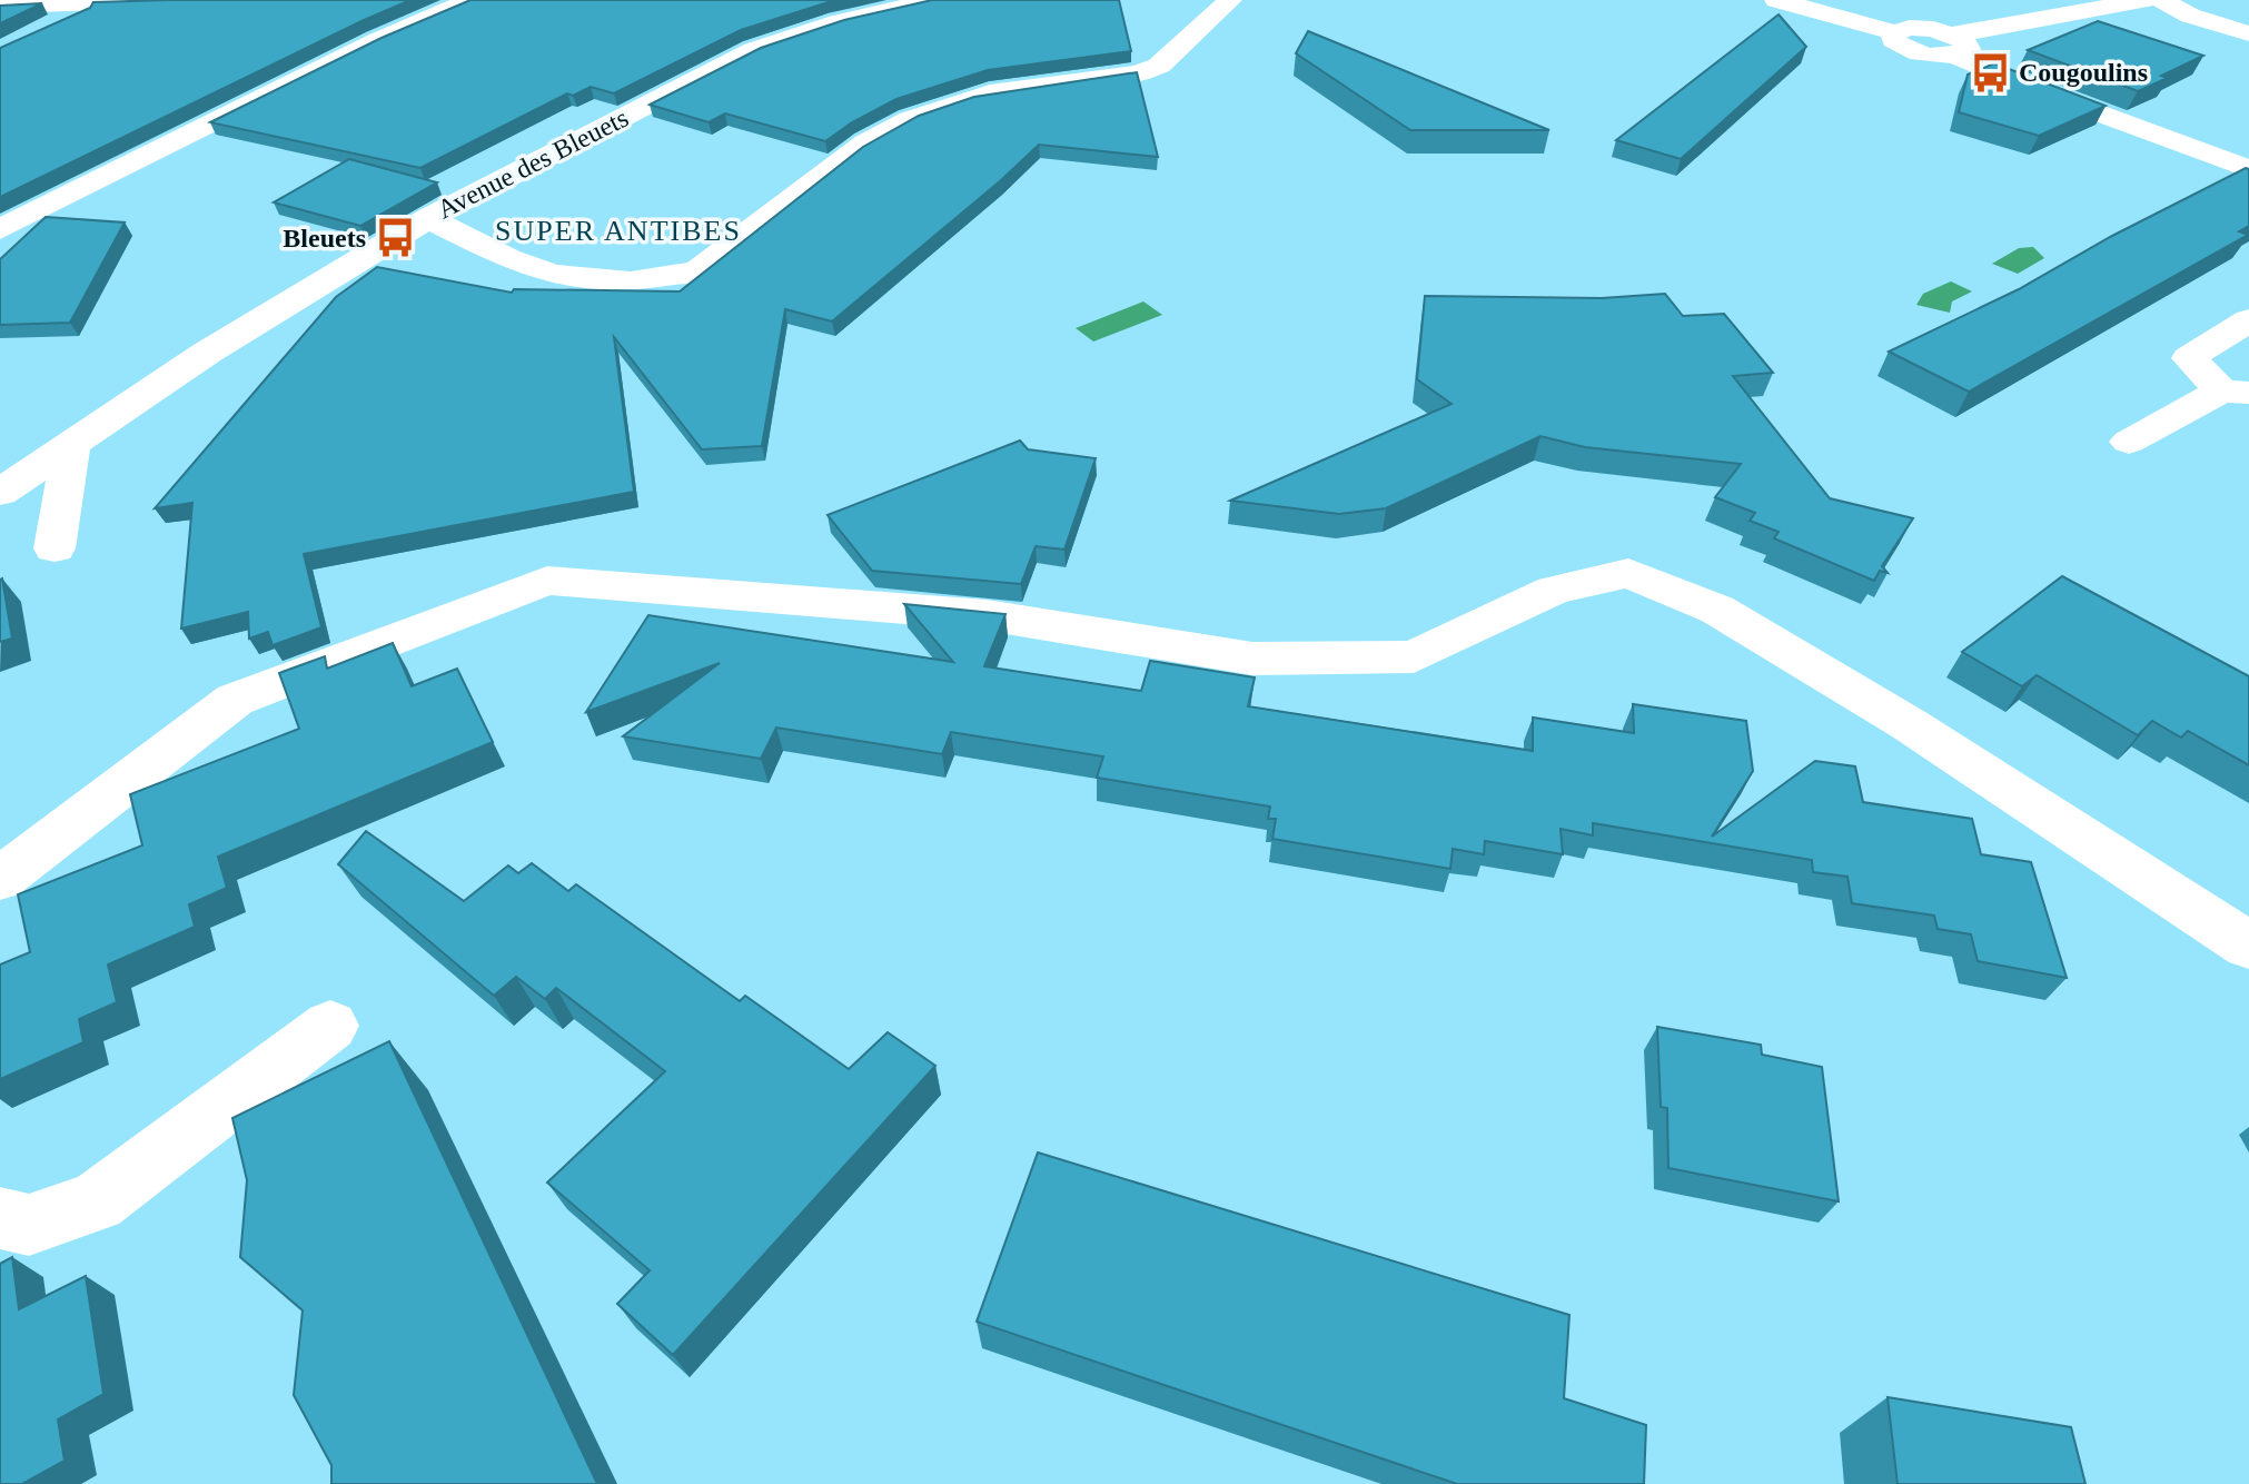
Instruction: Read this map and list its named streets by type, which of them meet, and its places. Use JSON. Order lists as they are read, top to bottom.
{
  "streets": {
    "street": ["Avenue des Bleuets"]
  },
  "districts": ["SUPER ANTIBES"],
  "places": {
    "bus stop": ["Cougoulins", "Bleuets"]
  }
}
